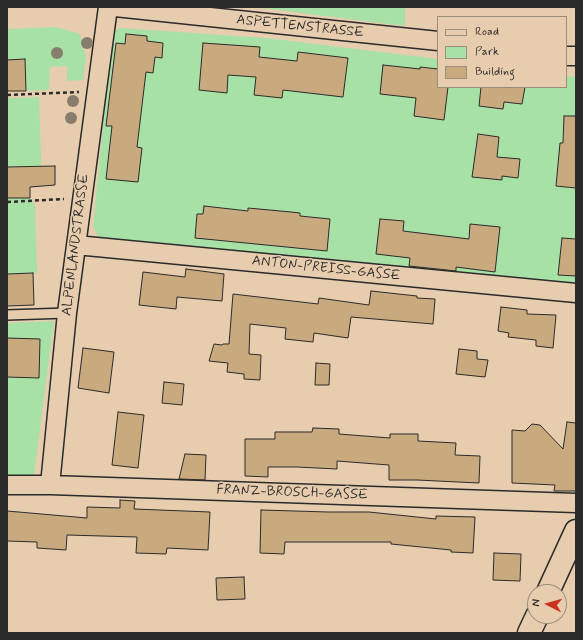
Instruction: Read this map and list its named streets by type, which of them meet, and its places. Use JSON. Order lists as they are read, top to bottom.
{
  "streets": {
    "street": [
      "ASPETTENSTRASSE",
      "ALPENLANDSTRASSE",
      "ANTON-PREISS-GASSE",
      "FRANZ-BROSCH-GASSE"
    ]
  },
  "crossings": [
    ["ALPENLANDSTRASSE", "ANTON-PREISS-GASSE"],
    ["ALPENLANDSTRASSE", "FRANZ-BROSCH-GASSE"]
  ],
  "legend": ["Road", "Park", "Building"],
  "north": "left"
}
